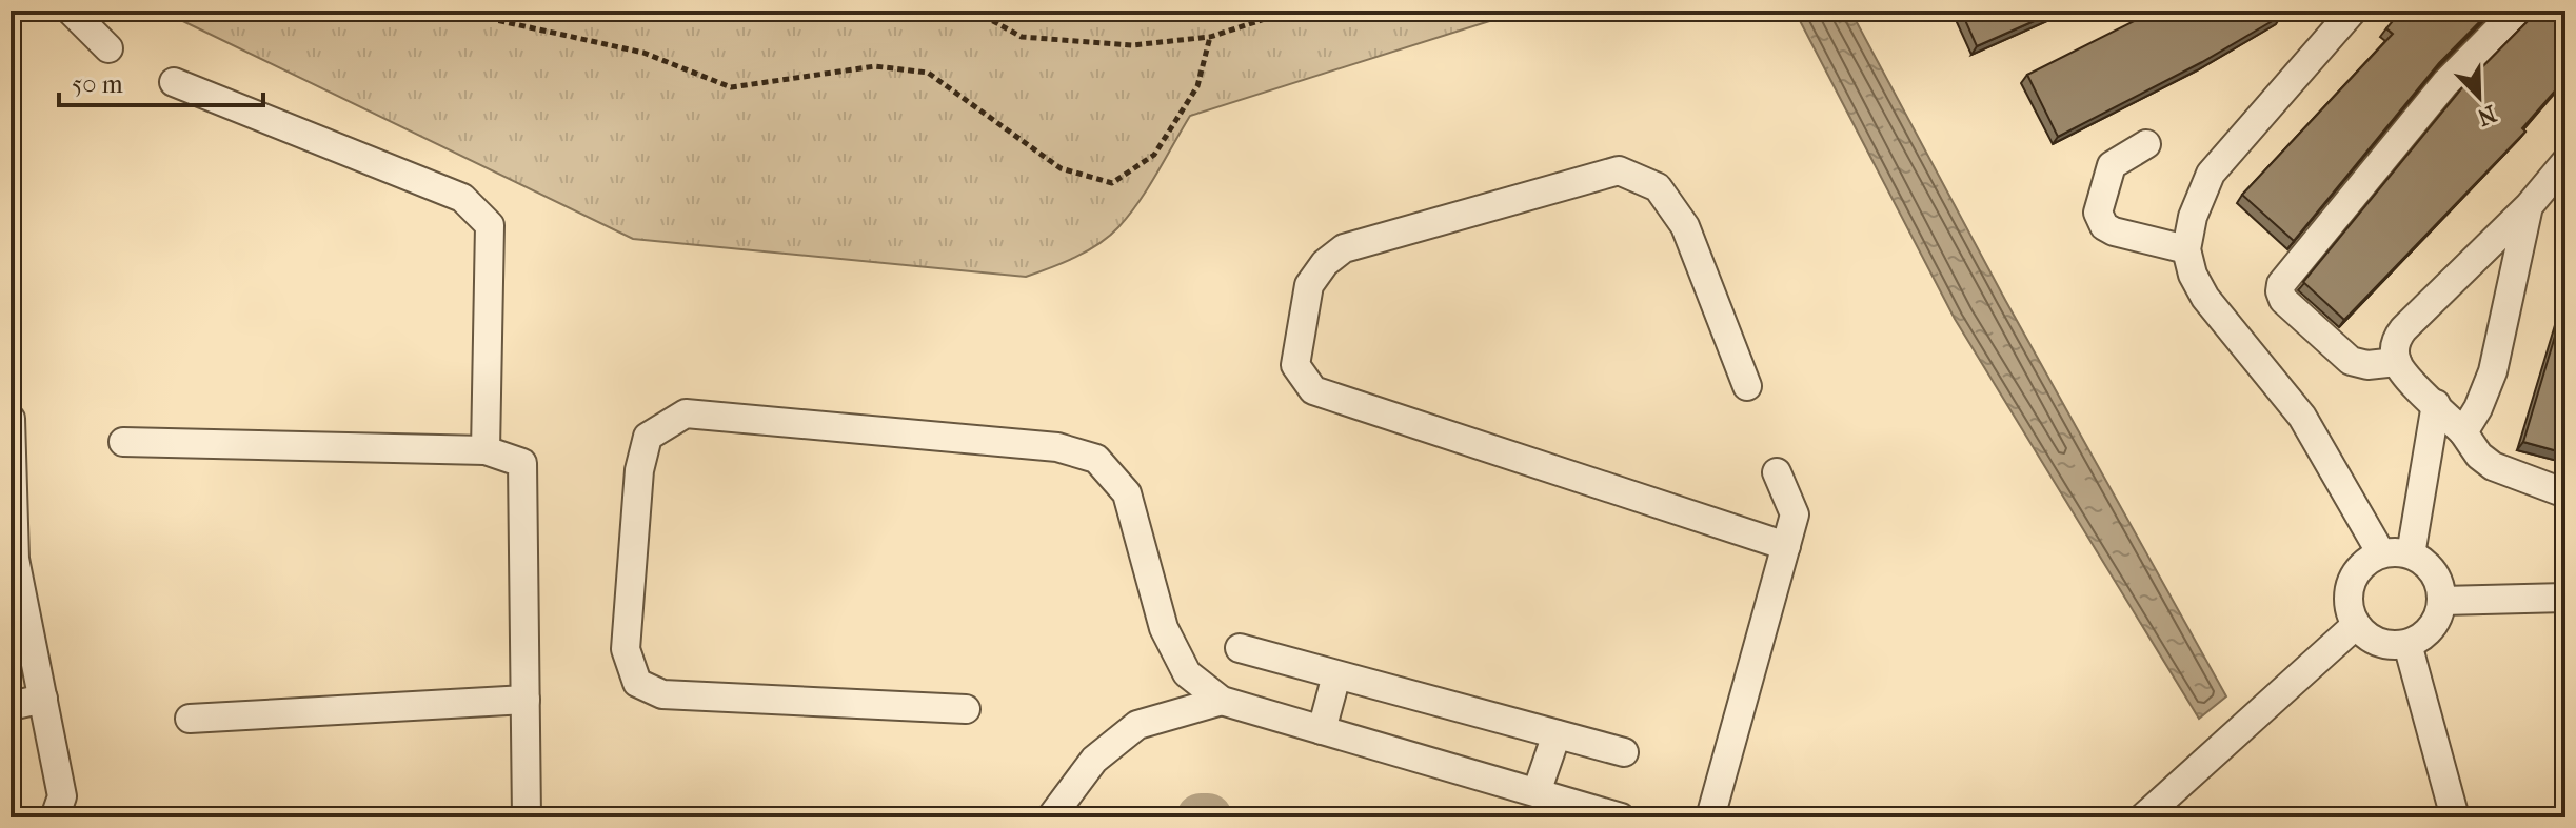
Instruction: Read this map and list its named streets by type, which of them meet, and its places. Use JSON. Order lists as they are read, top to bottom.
{
  "scale_bar": "50 m",
  "north": "bottom right"
}
